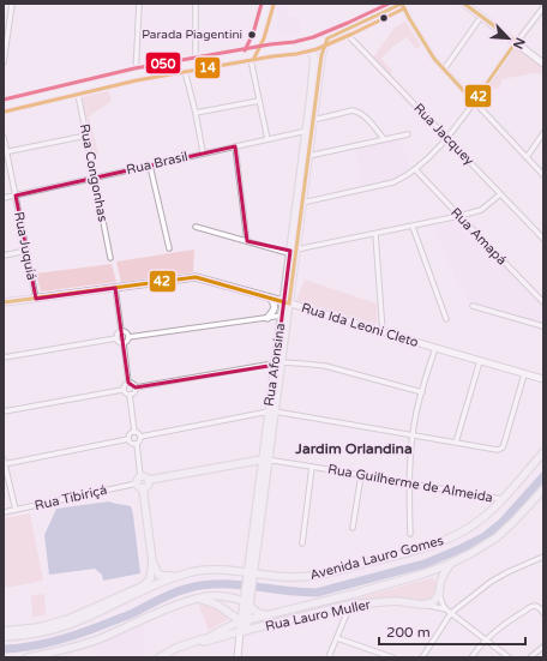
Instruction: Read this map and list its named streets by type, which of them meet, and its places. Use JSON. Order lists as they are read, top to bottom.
{
  "streets": {
    "main road": [
      "Rua Afonsina",
      "Rua Guilherme de Almeida",
      "Avenida Lauro Gomes",
      "Rua Lauro Muller"
    ],
    "street": [
      "Rua Jacquey",
      "Rua Brasil",
      "Rua Congonhas",
      "Rua Amapá",
      "Rua Juquiá",
      "Rua Ida Leoni Cleto",
      "Rua Tibiriçá"
    ]
  },
  "crossings": [
    ["Rua Brasil", "Rua Congonhas"],
    ["Rua Brasil", "Rua Juquiá"],
    ["Rua Brasil", "Rua Afonsina"],
    ["Rua Juquiá", "Rua Ida Leoni Cleto"],
    ["Rua Ida Leoni Cleto", "Rua Afonsina"],
    ["Rua Afonsina", "Rua Guilherme de Almeida"],
    ["Rua Afonsina", "Avenida Lauro Gomes"],
    ["Rua Afonsina", "Rua Lauro Muller"],
    ["Rua Guilherme de Almeida", "Rua Tibiriçá"],
    ["Rua Guilherme de Almeida", "Avenida Lauro Gomes"],
    ["Avenida Lauro Gomes", "Rua Lauro Muller"]
  ],
  "districts": ["Jardim Orlandina"],
  "places": ["Parada Piagentini"],
  "lines": ["transit line 42", "transit line 050", "transit line 14"],
  "scale_bar": "200 m",
  "north": "bottom right"
}
